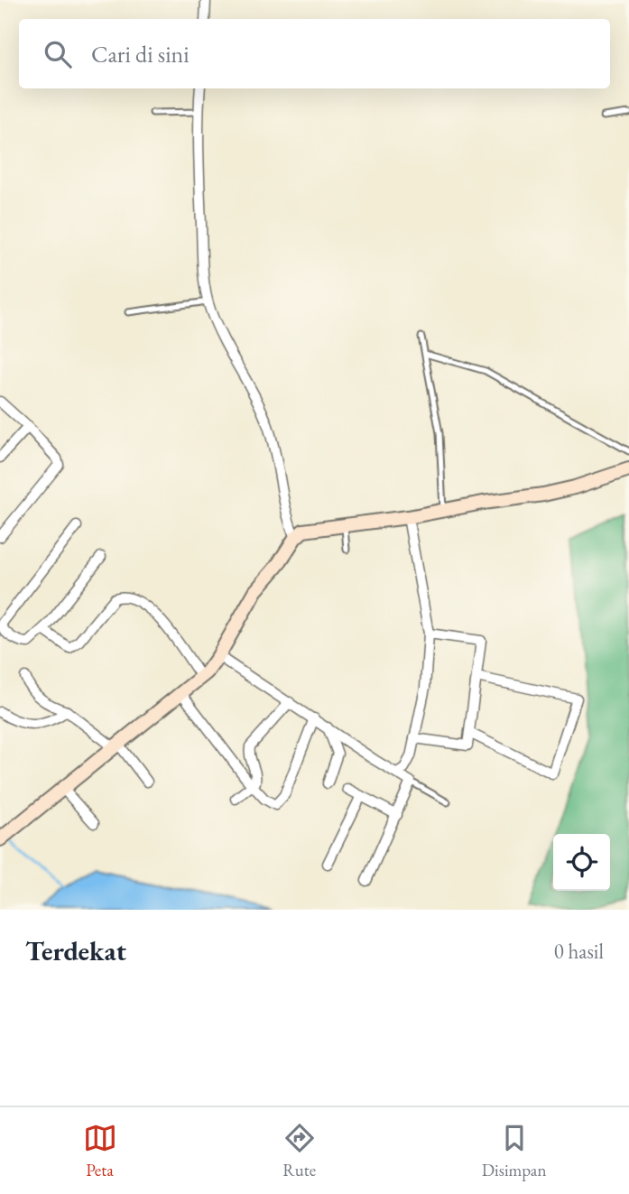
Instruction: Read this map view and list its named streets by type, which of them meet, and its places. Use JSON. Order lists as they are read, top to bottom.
{
  "page": {
    "search": "Cari di sini",
    "heading": ["Terdekat", "0 hasil"],
    "nav": ["Peta", "Rute", "Disimpan"]
  }
}
